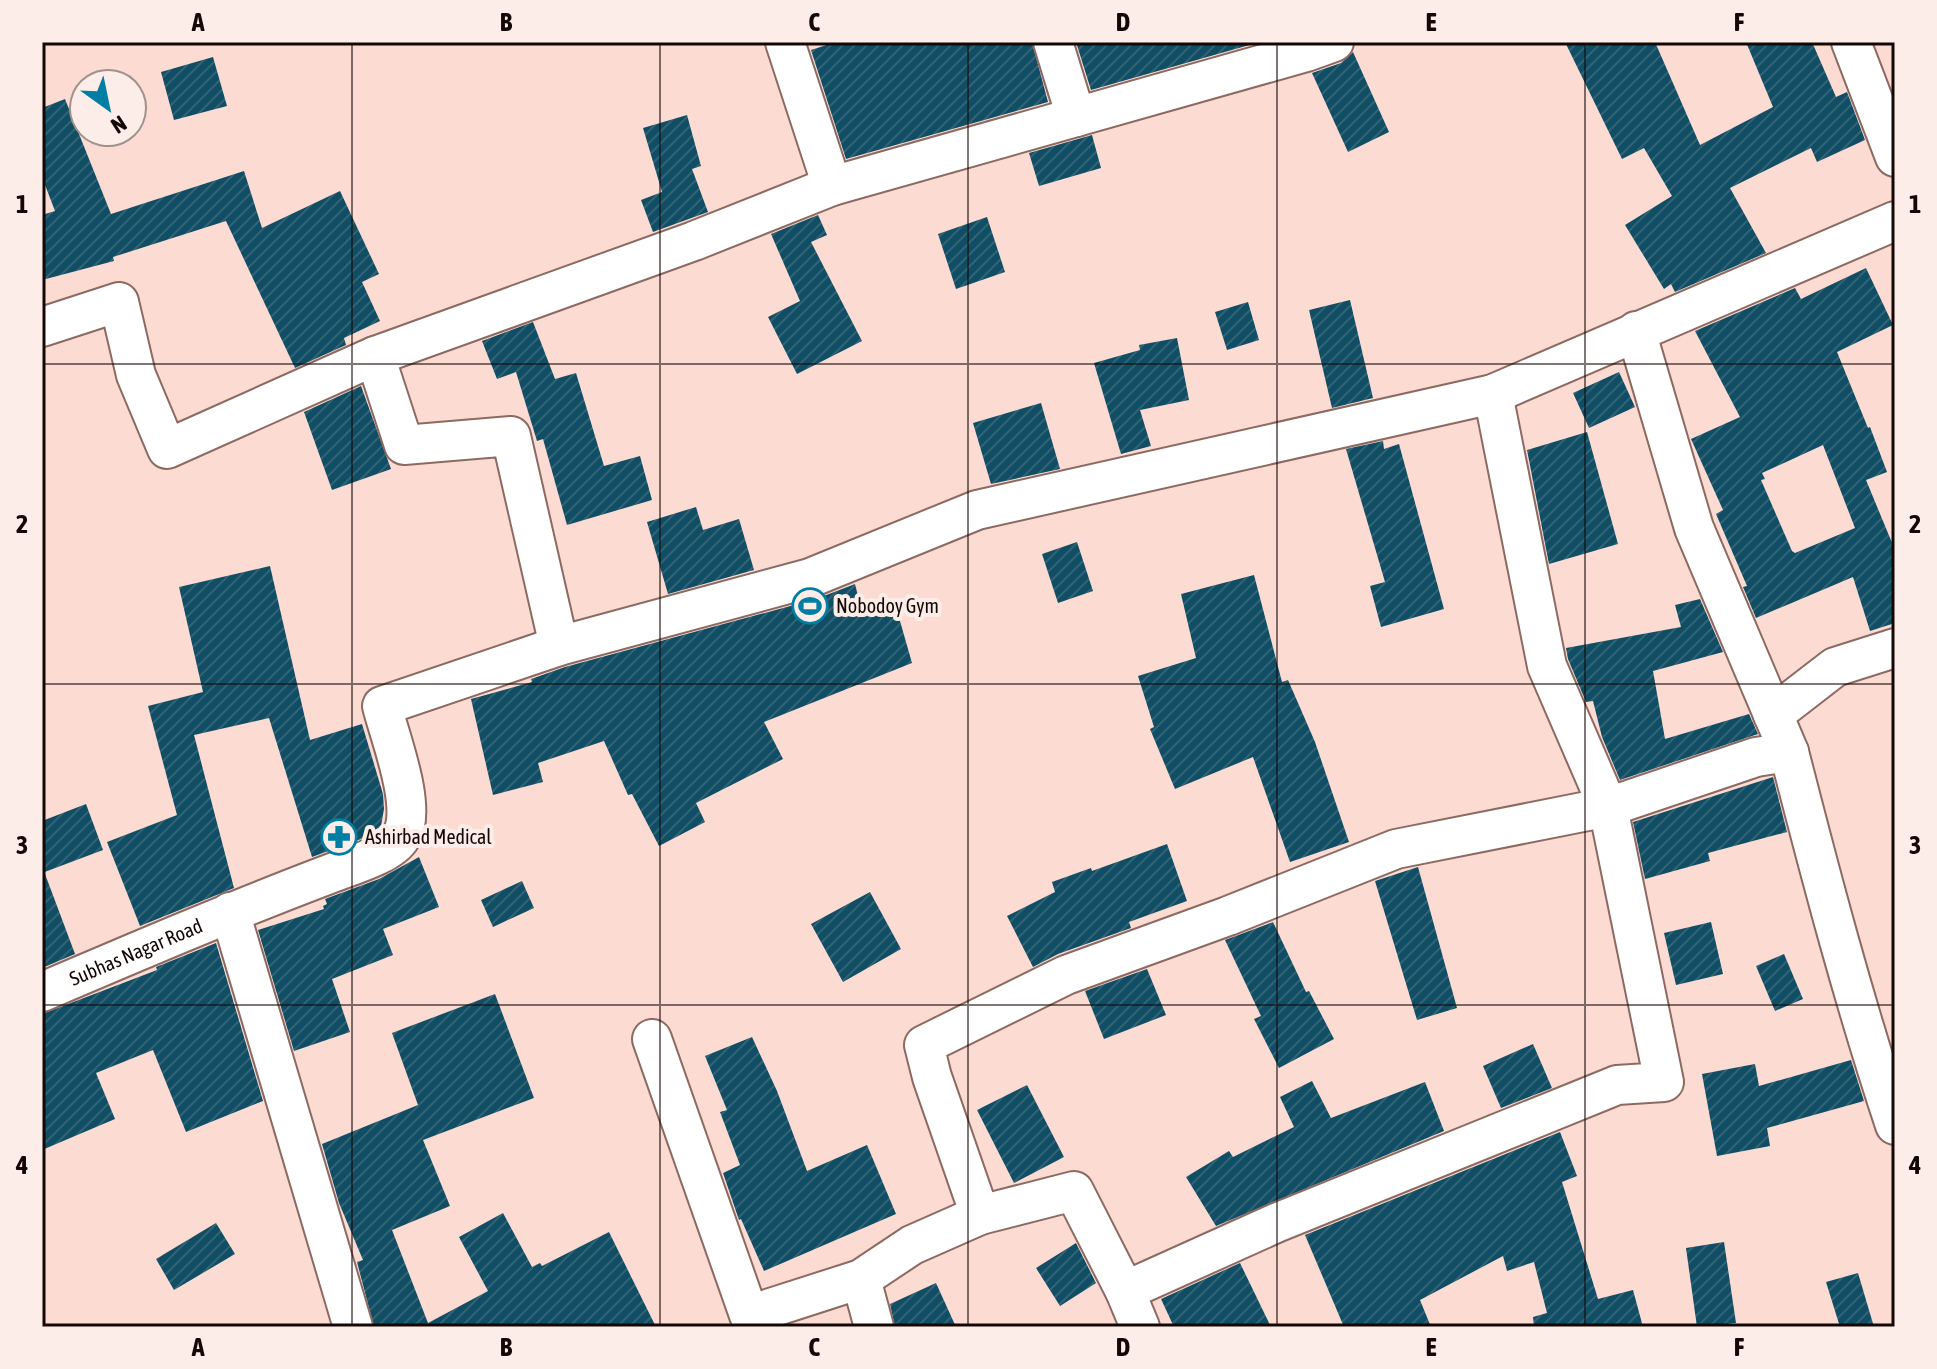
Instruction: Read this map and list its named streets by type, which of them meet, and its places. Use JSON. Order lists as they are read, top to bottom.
{
  "streets": {
    "street": ["Subhas Nagar Road"]
  },
  "places": {
    "sports": ["Nobodoy Gym"],
    "pharmacy": ["Ashirbad Medical"]
  },
  "north": "bottom right",
  "grid": {
    "columns": [
      "A",
      "B",
      "C",
      "D",
      "E",
      "F"
    ],
    "rows": [
      "1",
      "2",
      "3",
      "4"
    ]
  }
}
